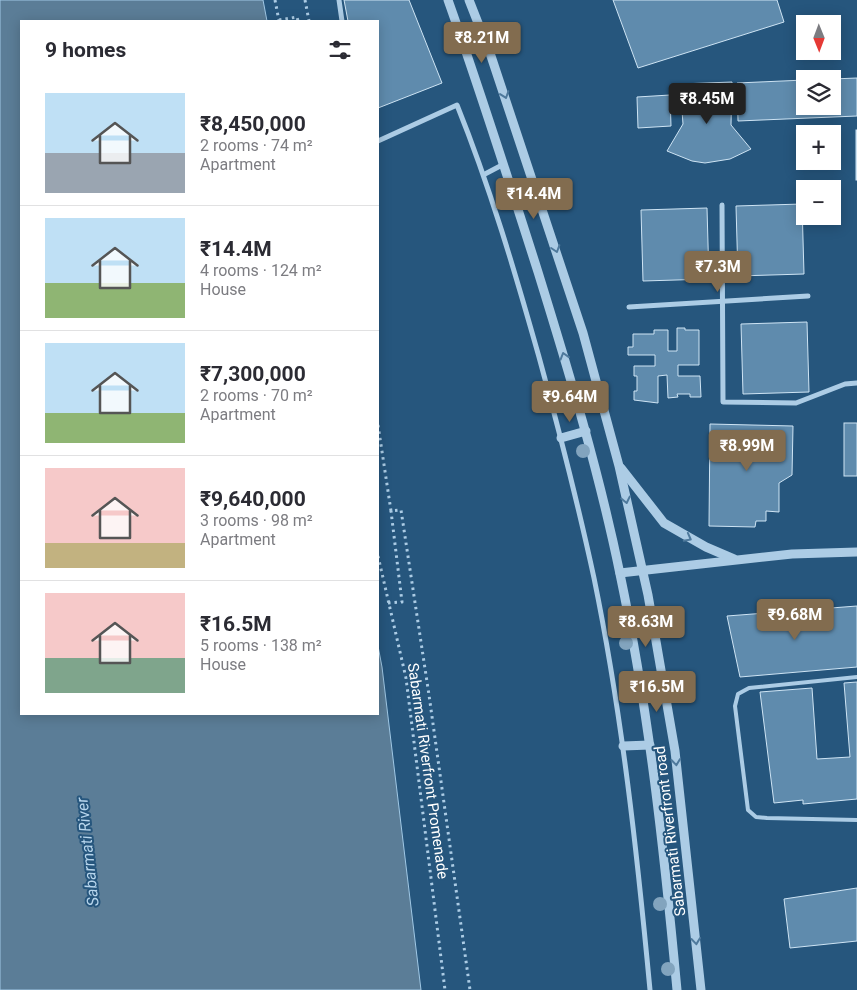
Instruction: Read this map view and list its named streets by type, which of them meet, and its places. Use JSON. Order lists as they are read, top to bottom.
{
  "streets": {
    "street": ["Sabarmati Riverfront road"],
    "path": ["Sabarmati Riverfront Promenade"]
  },
  "water": ["Sabarmati River"],
  "north": "bottom",
  "page": {
    "map_buttons": ["+", "−"],
    "heading": "9 homes",
    "price": [
      "₹8.21M",
      "₹8.45M",
      "₹14.4M",
      "₹7.3M",
      "₹9.64M",
      "₹8.99M",
      "₹9.68M",
      "₹8.63M",
      "₹16.5M"
    ],
    "list": [
      {
        "name": "₹8,450,000",
        "note": "2 rooms · 74 m² · Apartment"
      },
      {
        "name": "₹14.4M",
        "note": "4 rooms · 124 m² · House"
      },
      {
        "name": "₹7,300,000",
        "note": "2 rooms · 70 m² · Apartment"
      },
      {
        "name": "₹9,640,000",
        "note": "3 rooms · 98 m² · Apartment"
      },
      {
        "name": "₹16.5M",
        "note": "5 rooms · 138 m² · House"
      }
    ]
  }
}
